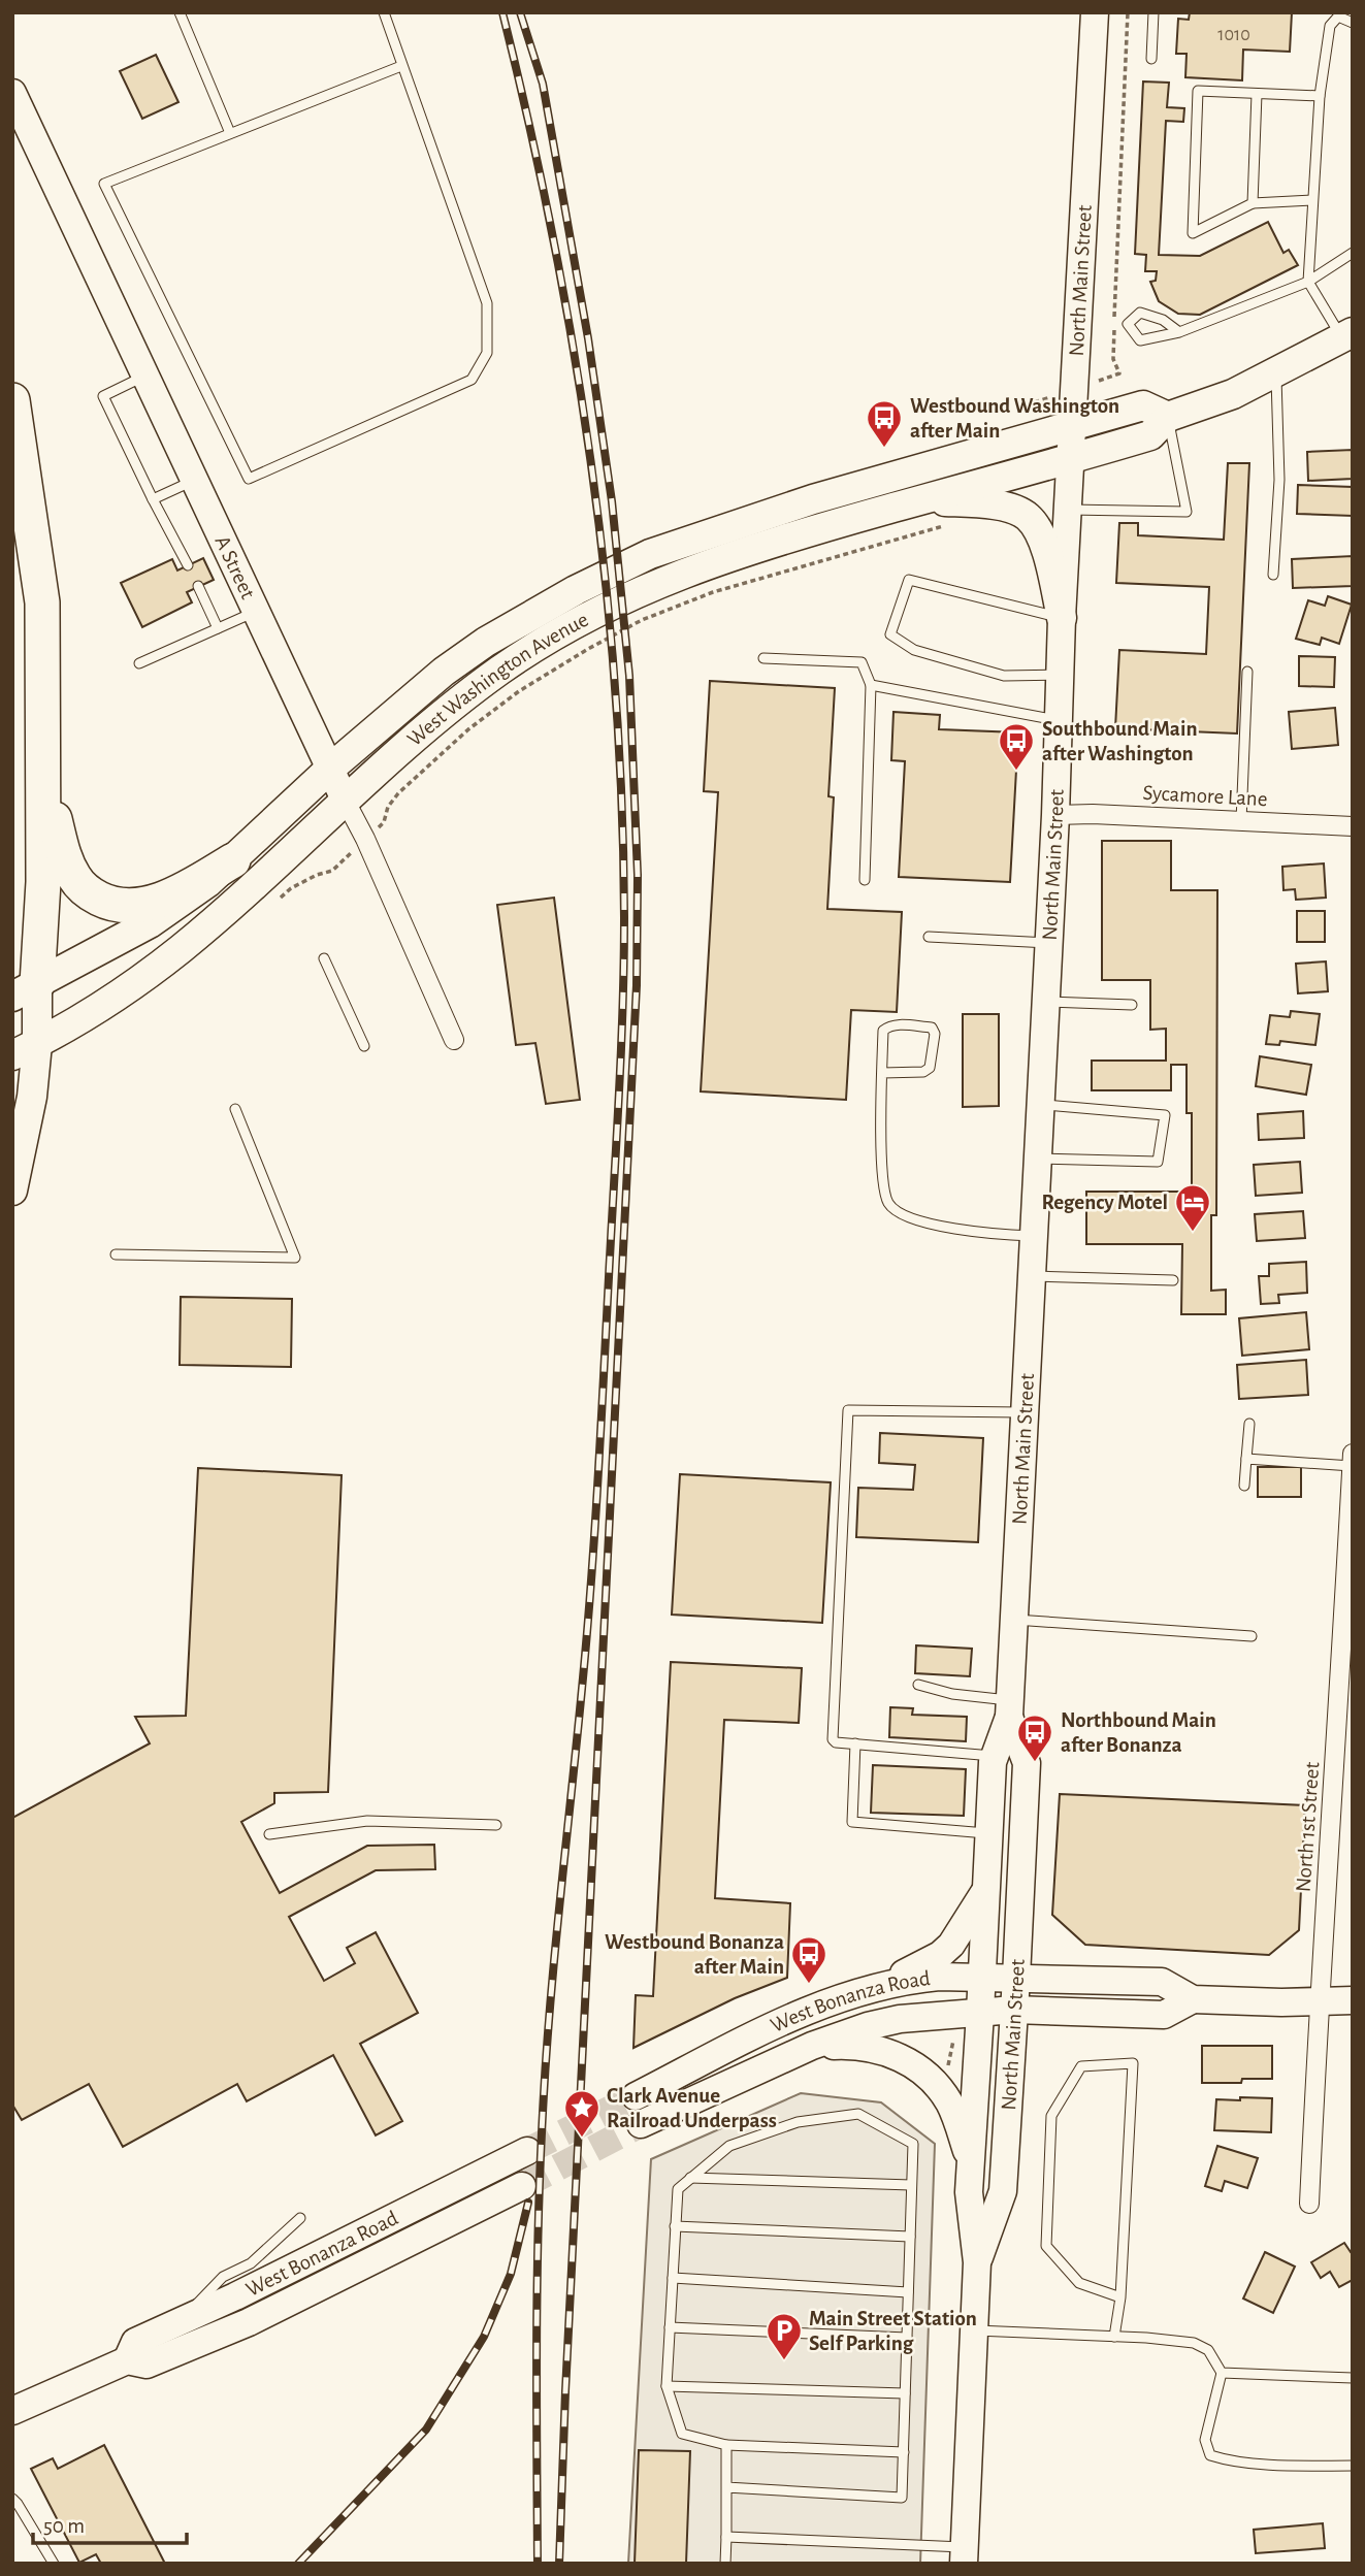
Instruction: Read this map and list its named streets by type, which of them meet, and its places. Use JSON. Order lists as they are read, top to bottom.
{
  "streets": {
    "main road": [
      "North Main Street",
      "A Street",
      "West Washington Avenue",
      "West Bonanza Road"
    ],
    "street": ["Sycamore Lane", "North 1st Street"]
  },
  "crossings": [
    ["North Main Street", "West Washington Avenue"],
    ["North Main Street", "Sycamore Lane"],
    ["North Main Street", "West Bonanza Road"],
    ["A Street", "West Washington Avenue"]
  ],
  "places": {
    "bus stop": [
      "Westbound Washington after Main",
      "Southbound Main after Washington",
      "Northbound Main after Bonanza",
      "Westbound Bonanza after Main"
    ],
    "hotel": ["Regency Motel"],
    "place": ["Clark Avenue Railroad Underpass"],
    "parking": ["Main Street Station Self Parking"]
  },
  "house_numbers": ["1010"],
  "scale_bar": "50 m"
}
